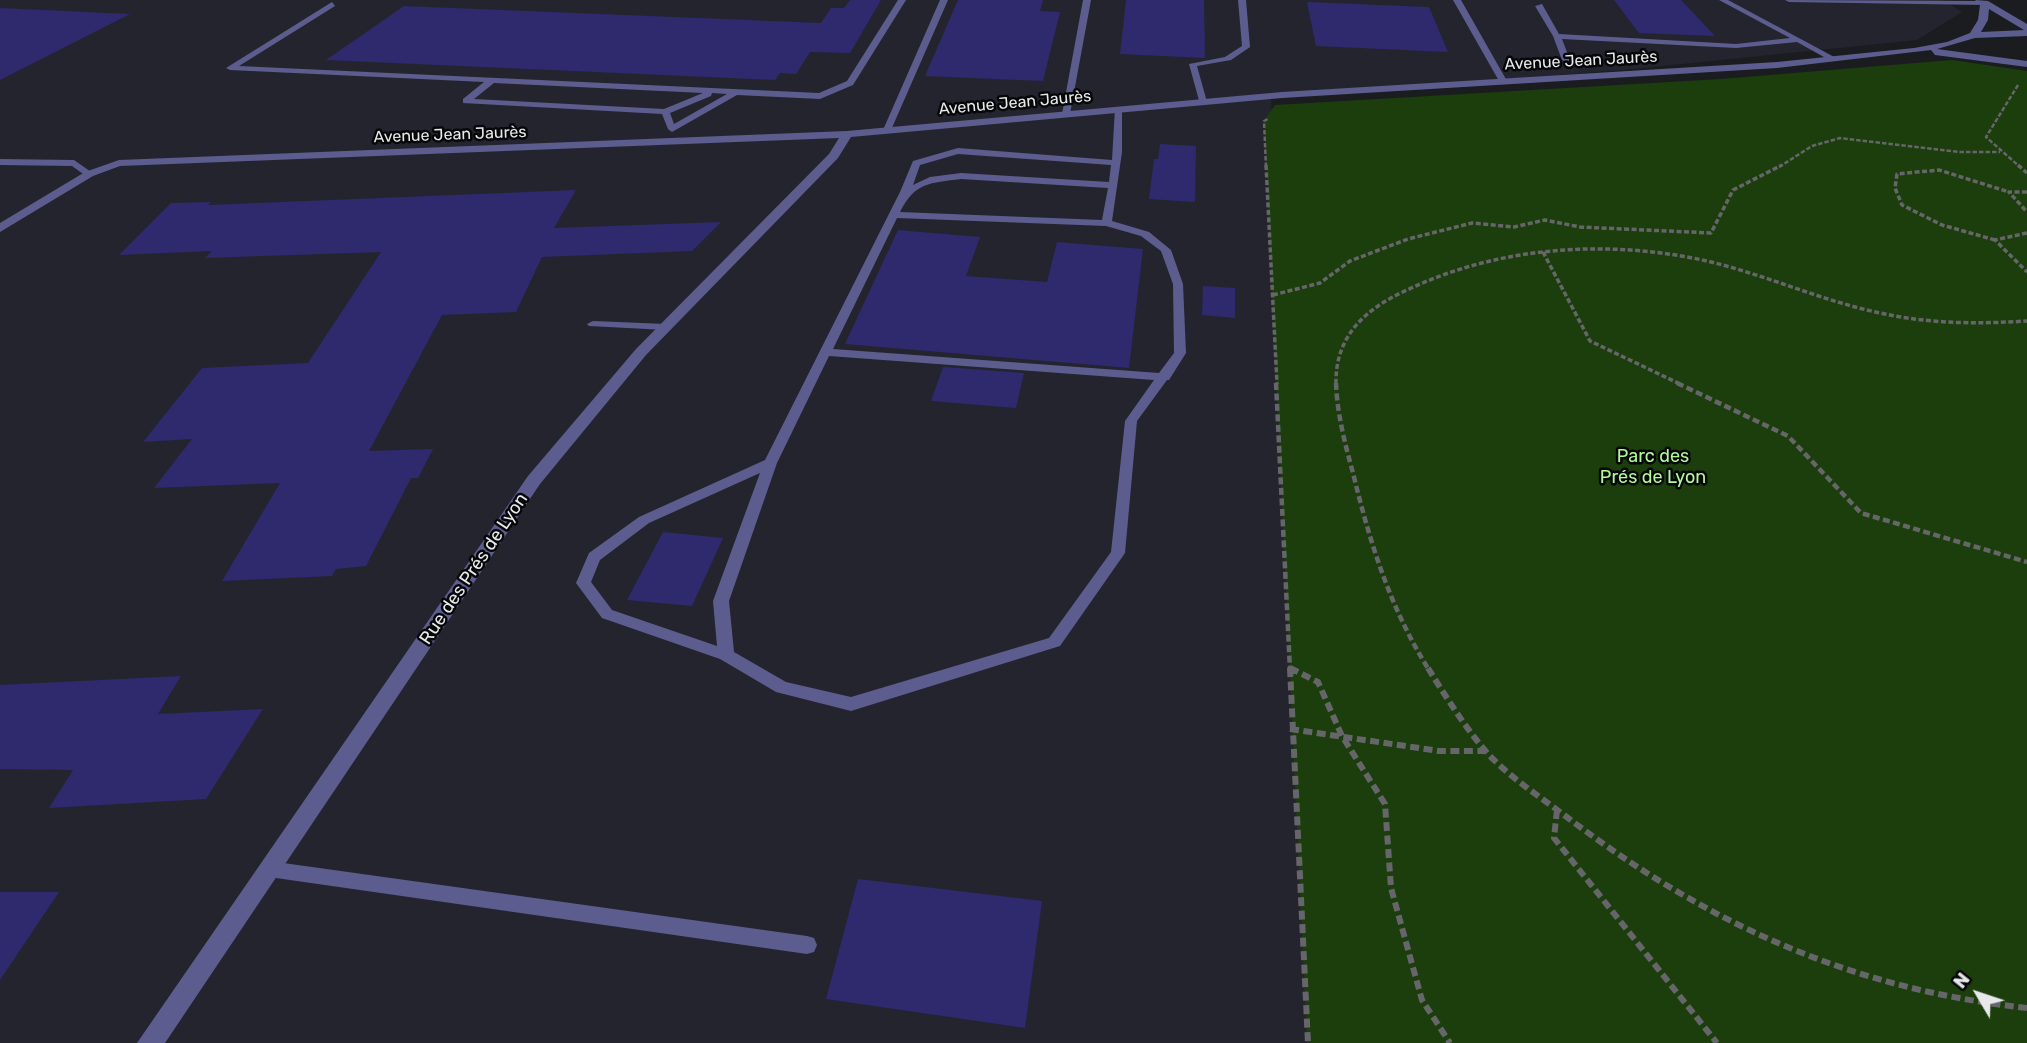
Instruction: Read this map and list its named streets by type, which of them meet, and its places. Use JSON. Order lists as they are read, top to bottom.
{
  "streets": {
    "street": ["Avenue Jean Jaurès", "Rue des Prés de Lyon"]
  },
  "crossings": [
    ["Avenue Jean Jaurès", "Rue des Prés de Lyon"]
  ],
  "parks": ["Parc des Prés de Lyon"],
  "north": "top left"
}
